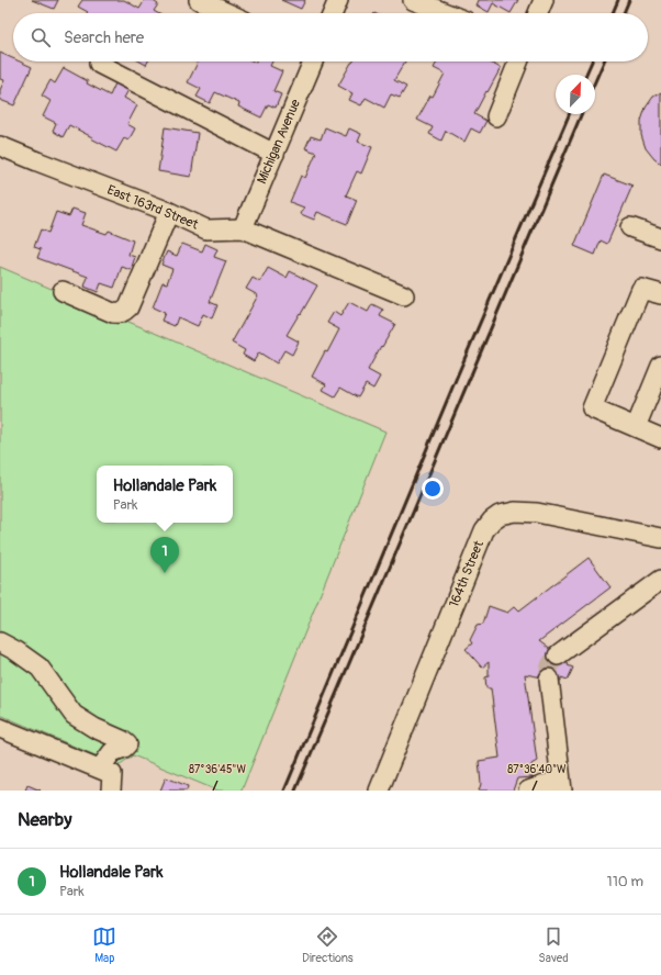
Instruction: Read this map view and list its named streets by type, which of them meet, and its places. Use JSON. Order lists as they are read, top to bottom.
{
  "streets": {
    "street": ["Michigan Avenue", "East 163rd Street", "164th Street"]
  },
  "crossings": [
    ["Michigan Avenue", "East 163rd Street"]
  ],
  "north": "top right",
  "page": {
    "search": "Search here",
    "popup": ["Hollandale Park", "Park"],
    "pins": "1",
    "heading": "Nearby",
    "list": [
      {
        "mark": "1",
        "name": "Hollandale Park",
        "note": "Park",
        "value": "110 m"
      }
    ],
    "nav": ["Map", "Directions", "Saved"]
  },
  "coordinates": ["87°36'45\"W", "87°36'40\"W"]
}
